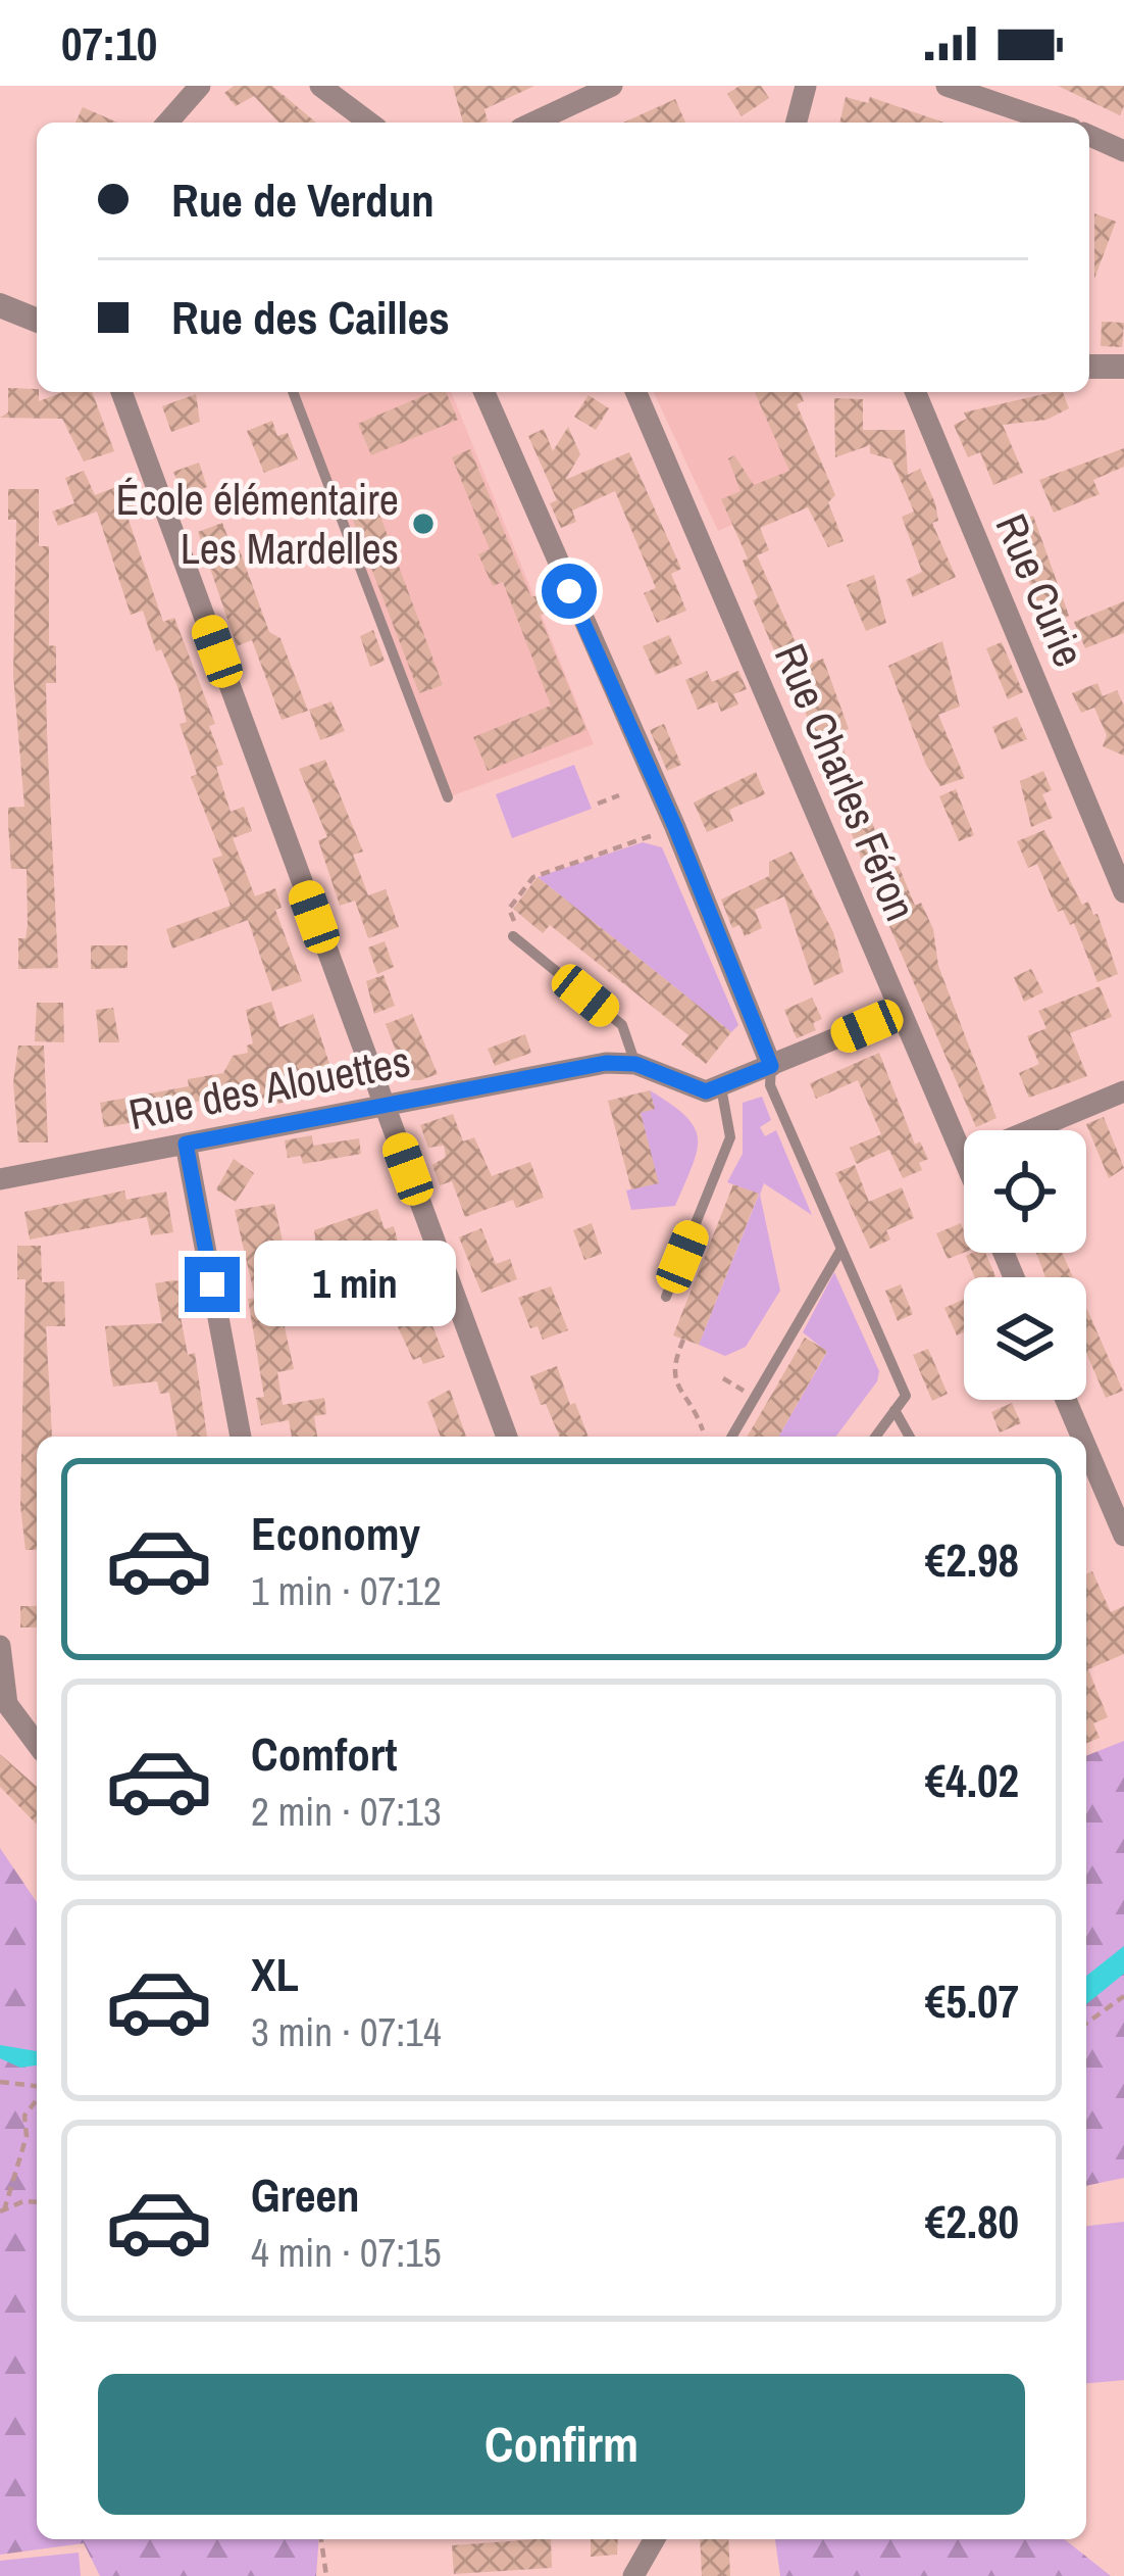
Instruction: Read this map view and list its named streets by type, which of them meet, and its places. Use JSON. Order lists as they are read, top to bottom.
{
  "streets": {
    "street": ["Rue Curie", "Rue Charles Féron", "Rue des Alouettes"]
  },
  "places": ["École élémentaire Les Mardelles"],
  "page": {
    "status": "07:10",
    "banner": ["Rue de Verdun", "Rue des Cailles"],
    "bubble": "1 min",
    "list": [
      {
        "name": "Economy",
        "note": "1 min · 07:12",
        "value": "€2.98"
      },
      {
        "name": "Comfort",
        "note": "2 min · 07:13",
        "value": "€4.02"
      },
      {
        "name": "XL",
        "note": "3 min · 07:14",
        "value": "€5.07"
      },
      {
        "name": "Green",
        "note": "4 min · 07:15",
        "value": "€2.80"
      }
    ],
    "buttons": "Confirm"
  }
}
